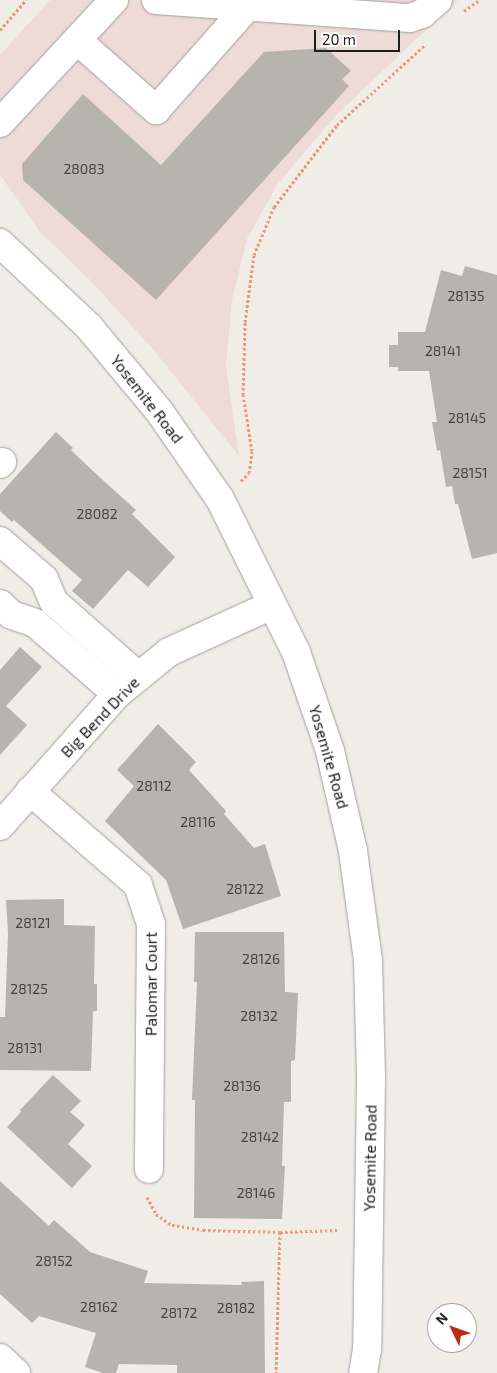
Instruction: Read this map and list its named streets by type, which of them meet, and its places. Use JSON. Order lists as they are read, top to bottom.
{
  "streets": {
    "street": ["Yosemite Road", "Big Bend Drive", "Palomar Court"]
  },
  "crossings": [
    ["Yosemite Road", "Big Bend Drive"],
    ["Big Bend Drive", "Palomar Court"]
  ],
  "house_numbers": [
    "28083",
    "28135",
    "28141",
    "28145",
    "28151",
    "28082",
    "28112",
    "28116",
    "28122",
    "28121",
    "28126",
    "28125",
    "28132",
    "28131",
    "28136",
    "28142",
    "28146",
    "28152",
    "28162",
    "28182",
    "28172"
  ],
  "scale_bar": "20 m",
  "north": "top left"
}
